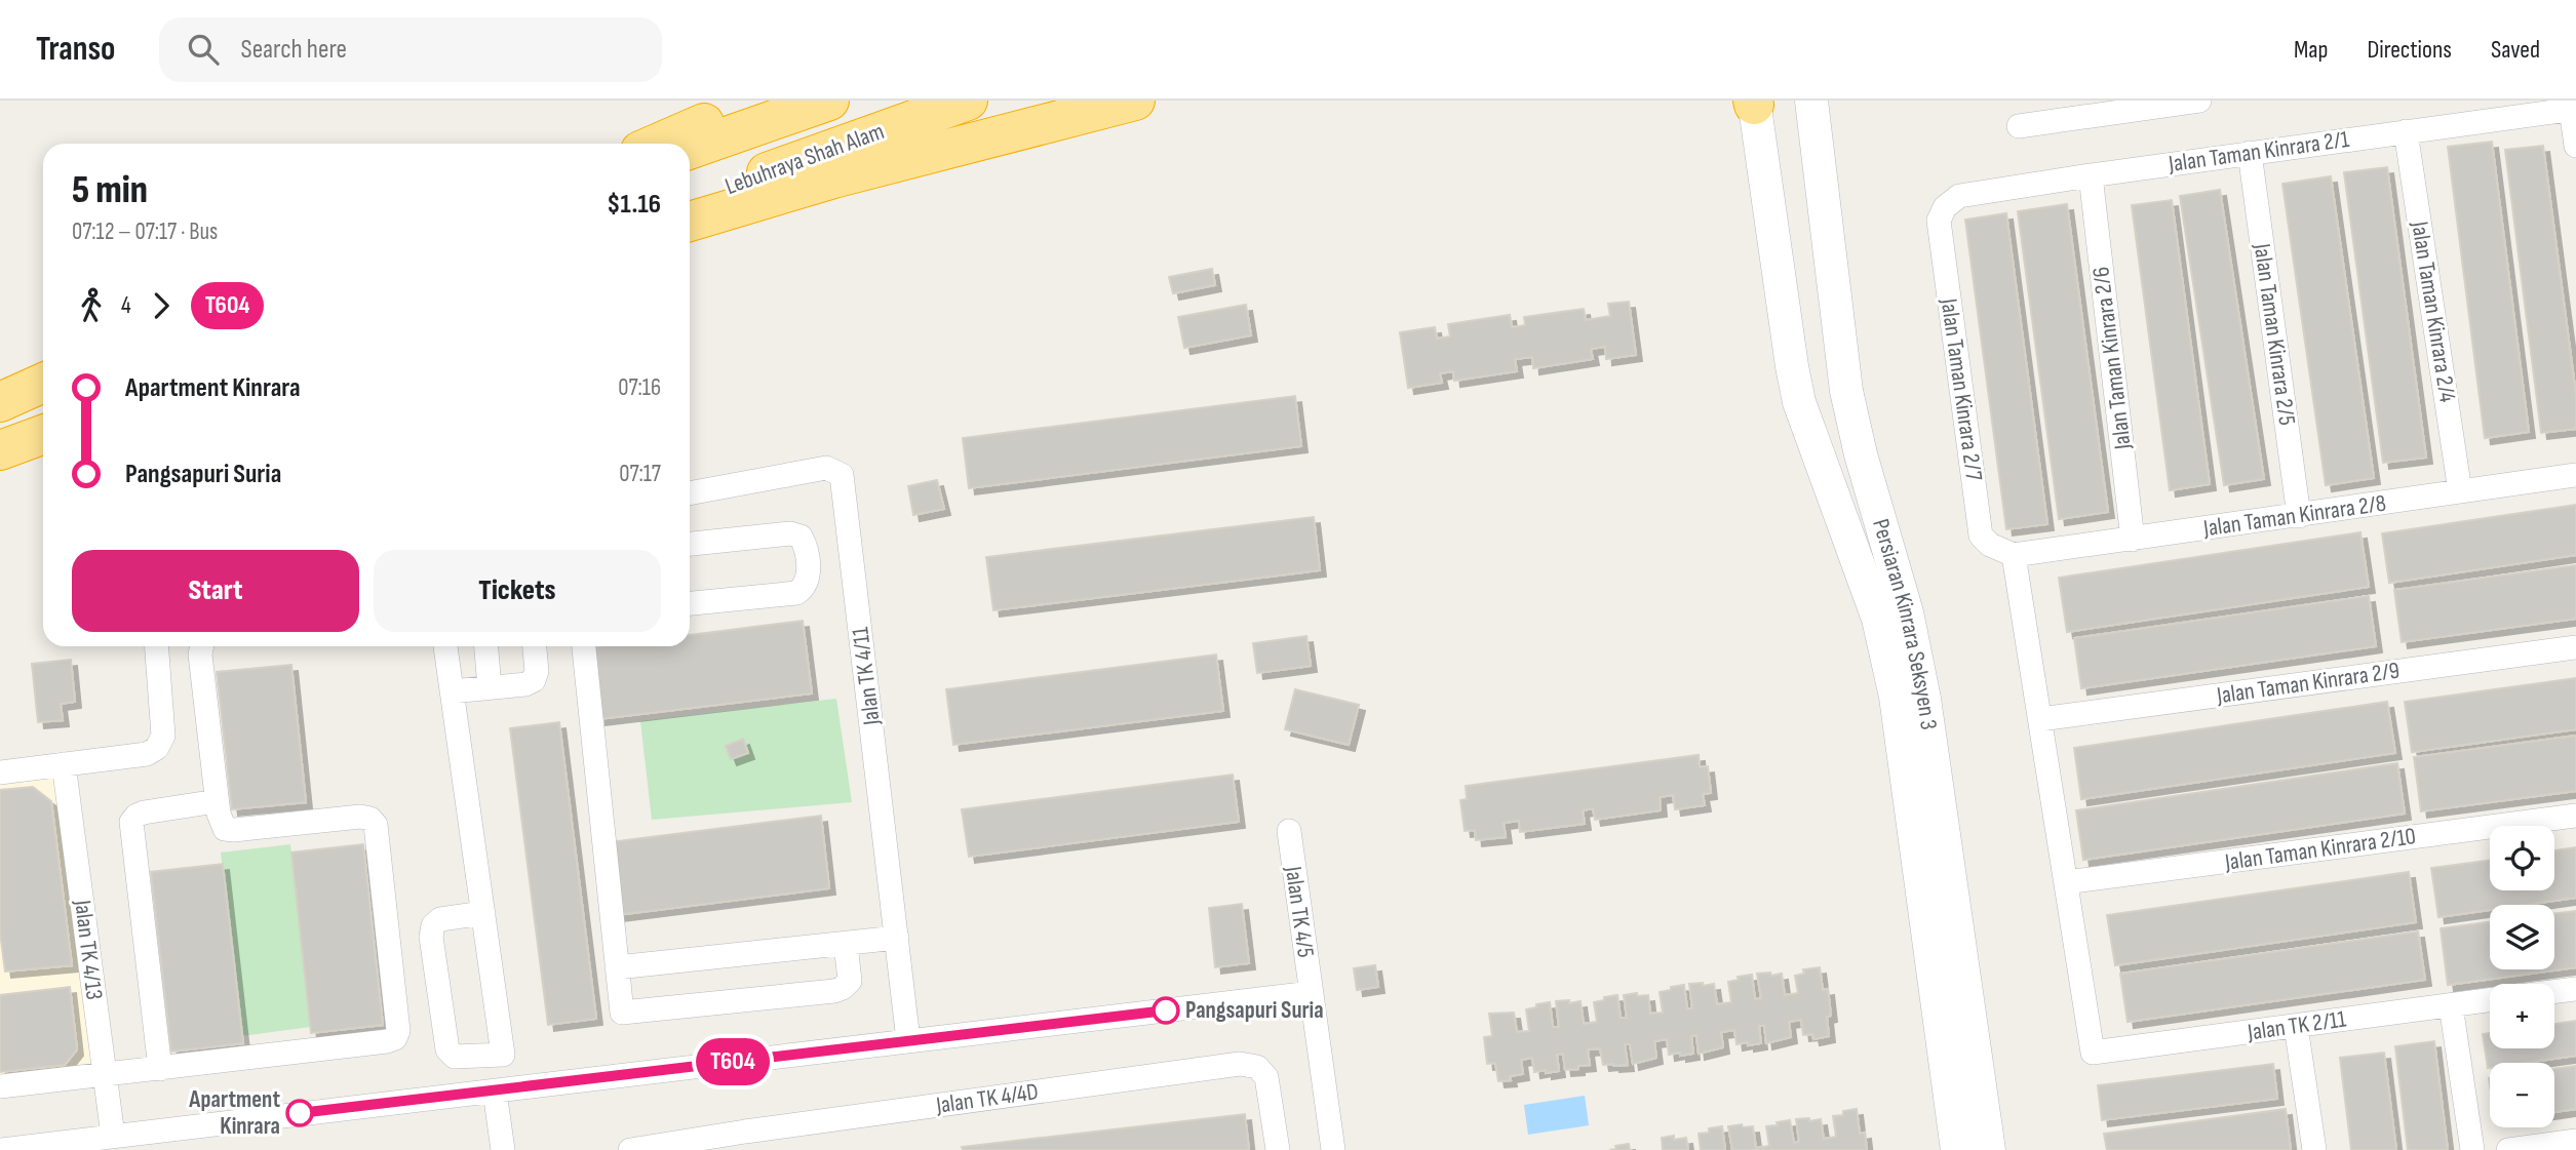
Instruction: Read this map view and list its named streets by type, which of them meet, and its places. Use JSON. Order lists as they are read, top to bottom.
{
  "streets": {
    "highway": ["Lebuhraya Shah Alam"],
    "main road": ["Persiaran Kinrara Seksyen 3"],
    "street": [
      "Jalan Taman Kinrara 2/1",
      "Jalan Taman Kinrara 2/4",
      "Jalan Taman Kinrara 2/5",
      "Jalan Taman Kinrara 2/6",
      "Jalan Taman Kinrara 2/7",
      "Jalan Taman Kinrara 2/8",
      "Jalan TK 4/11",
      "Jalan Taman Kinrara 2/9",
      "Jalan Taman Kinrara 2/10",
      "Jalan TK 4/5",
      "Jalan TK 4/13",
      "Jalan TK 2/11",
      "Jalan TK 4/4D"
    ]
  },
  "crossings": [
    ["Jalan Taman Kinrara 2/1", "Jalan Taman Kinrara 2/4"],
    ["Jalan Taman Kinrara 2/1", "Jalan Taman Kinrara 2/5"],
    ["Jalan Taman Kinrara 2/1", "Jalan Taman Kinrara 2/6"],
    ["Jalan Taman Kinrara 2/1", "Jalan Taman Kinrara 2/7"],
    ["Jalan Taman Kinrara 2/4", "Jalan Taman Kinrara 2/8"],
    ["Jalan Taman Kinrara 2/5", "Jalan Taman Kinrara 2/8"],
    ["Jalan Taman Kinrara 2/6", "Jalan Taman Kinrara 2/8"],
    ["Jalan Taman Kinrara 2/7", "Jalan Taman Kinrara 2/8"],
    ["Jalan Taman Kinrara 2/10", "Jalan TK 2/11"]
  ],
  "places": ["Pangsapuri Suria", "Apartment Kinrara"],
  "lines": ["bus line T604"],
  "page": {
    "header": "Transo",
    "search": "Search here",
    "nav": ["Map", "Directions", "Saved"],
    "on_map": "T604",
    "heading": ["5 min", "07:12 – 07:17 · Bus", "$1.16"],
    "legs": ["4", "T604"],
    "list": [
      {
        "name": "Apartment Kinrara",
        "value": "07:16"
      },
      {
        "name": "Pangsapuri Suria",
        "value": "07:17"
      }
    ],
    "buttons": ["Start", "Tickets"],
    "map_buttons": ["+", "−"]
  }
}
